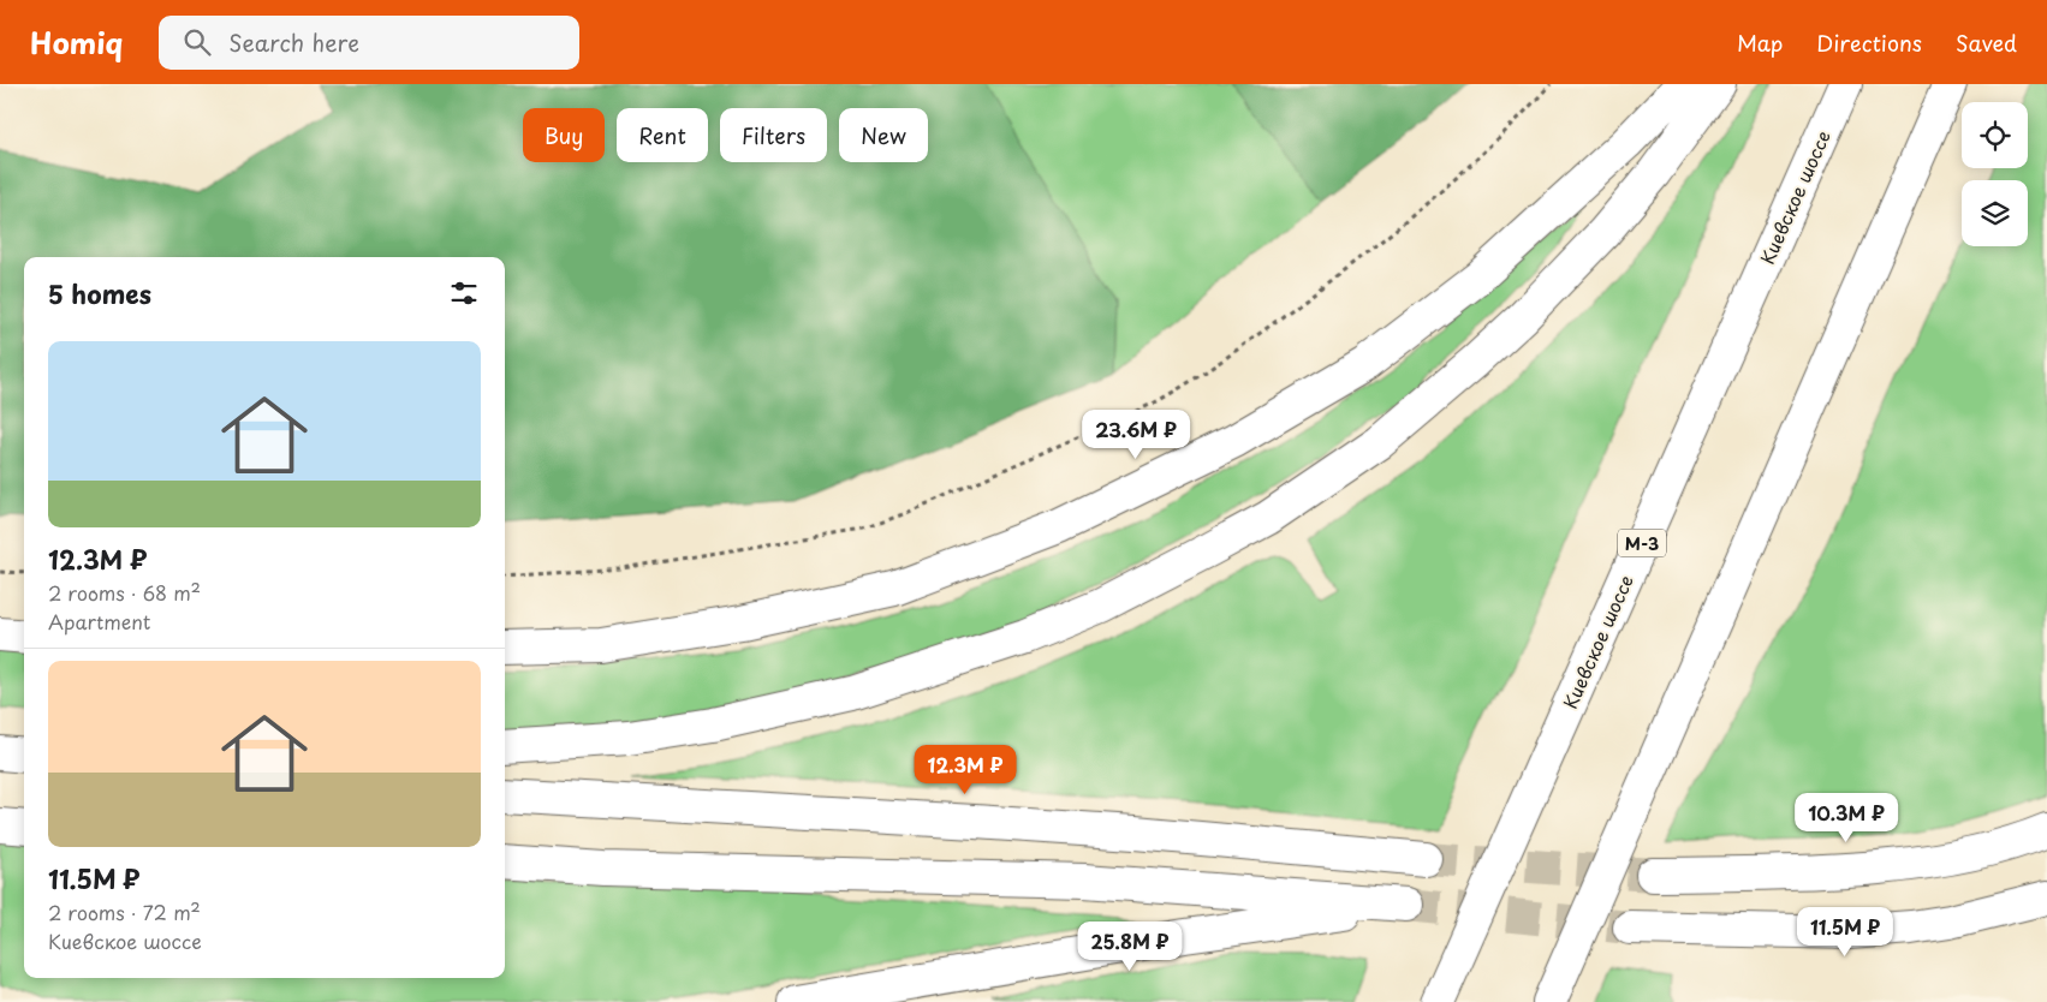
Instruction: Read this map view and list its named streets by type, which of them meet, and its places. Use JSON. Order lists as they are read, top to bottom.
{
  "streets": {
    "main road": ["Киевское шоссе", "М-3"]
  },
  "page": {
    "header": "Homiq",
    "search": "Search here",
    "nav": ["Map", "Directions", "Saved"],
    "chip": [
      "Buy",
      "Rent",
      "Filters",
      "New"
    ],
    "heading": "5 homes",
    "list": [
      {
        "name": "12.3M ₽",
        "note": "2 rooms · 68 m² · Apartment"
      },
      {
        "name": "11.5M ₽",
        "note": "2 rooms · 72 m² · Киевское шоссе"
      }
    ],
    "price": [
      "23.6M ₽",
      "12.3M ₽",
      "10.3M ₽",
      "11.5M ₽",
      "25.8M ₽"
    ]
  }
}
